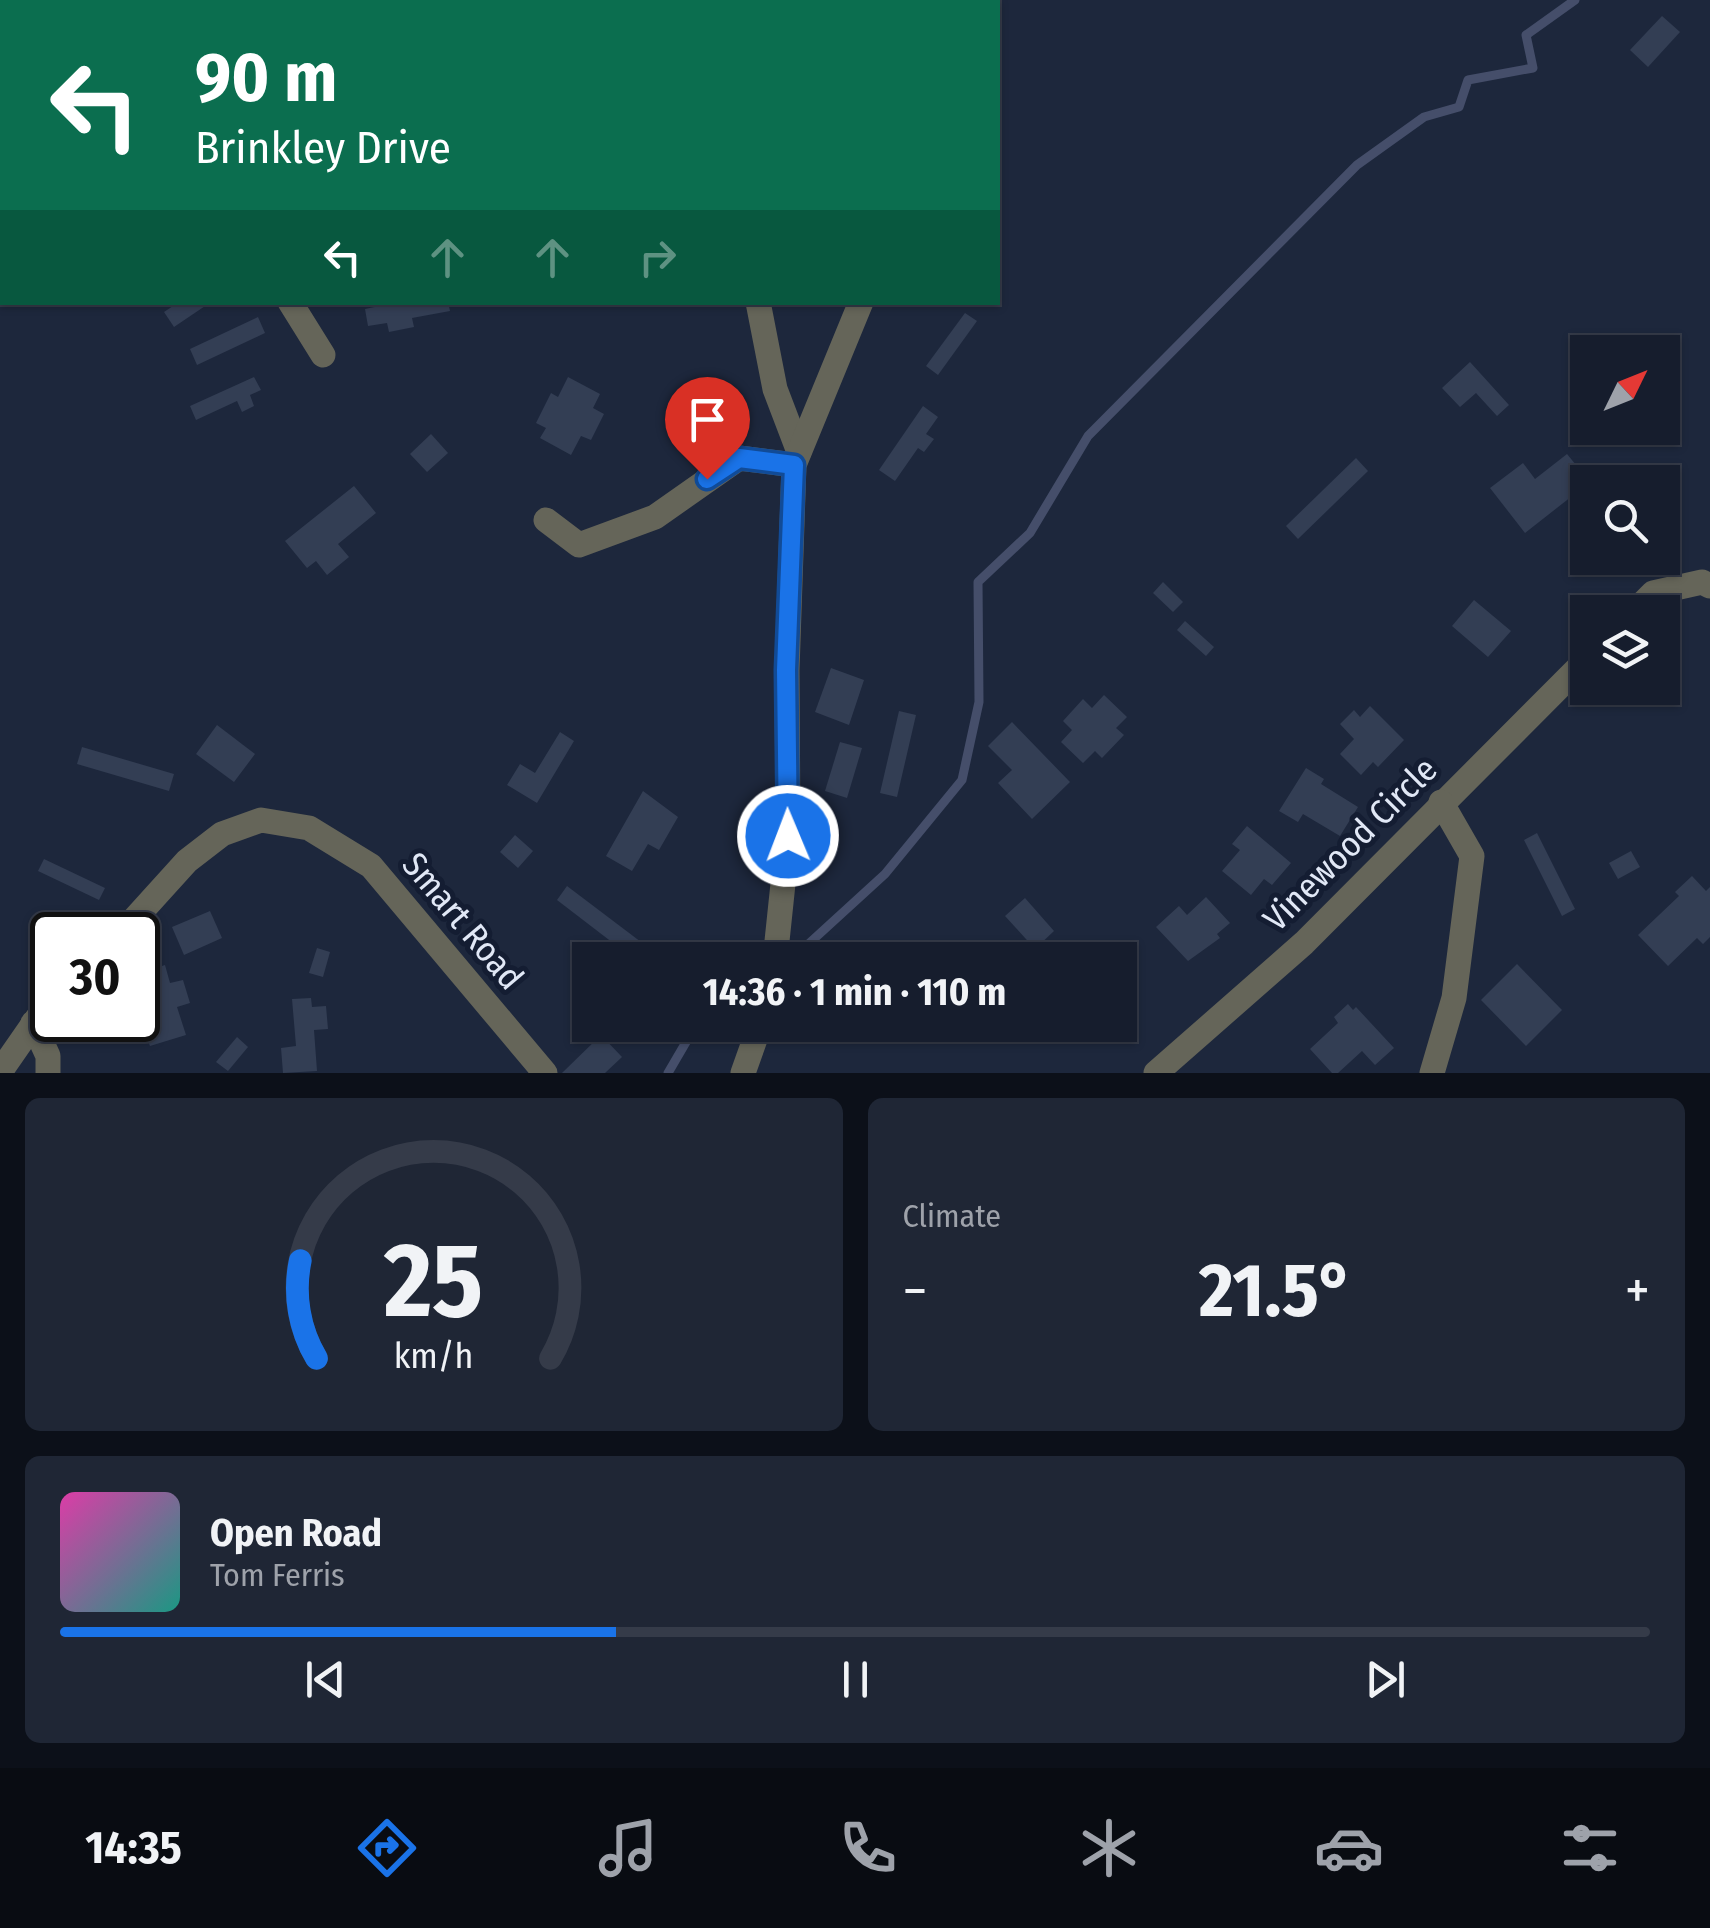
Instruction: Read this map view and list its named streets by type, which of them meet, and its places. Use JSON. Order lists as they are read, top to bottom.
{
  "streets": {
    "street": ["Vinewood Circle", "Smart Road"]
  },
  "north": "top right",
  "page": {
    "turn": ["90 m", "Brinkley Drive"],
    "limit": "30",
    "trip": "14:36 · 1 min · 110 m",
    "tile": "Climate",
    "heat": ["−", "21.5°", "+"],
    "song": ["Open Road", "Tom Ferris"],
    "tabs": "14:35",
    "gauge": ["25", "km/h"]
  }
}
